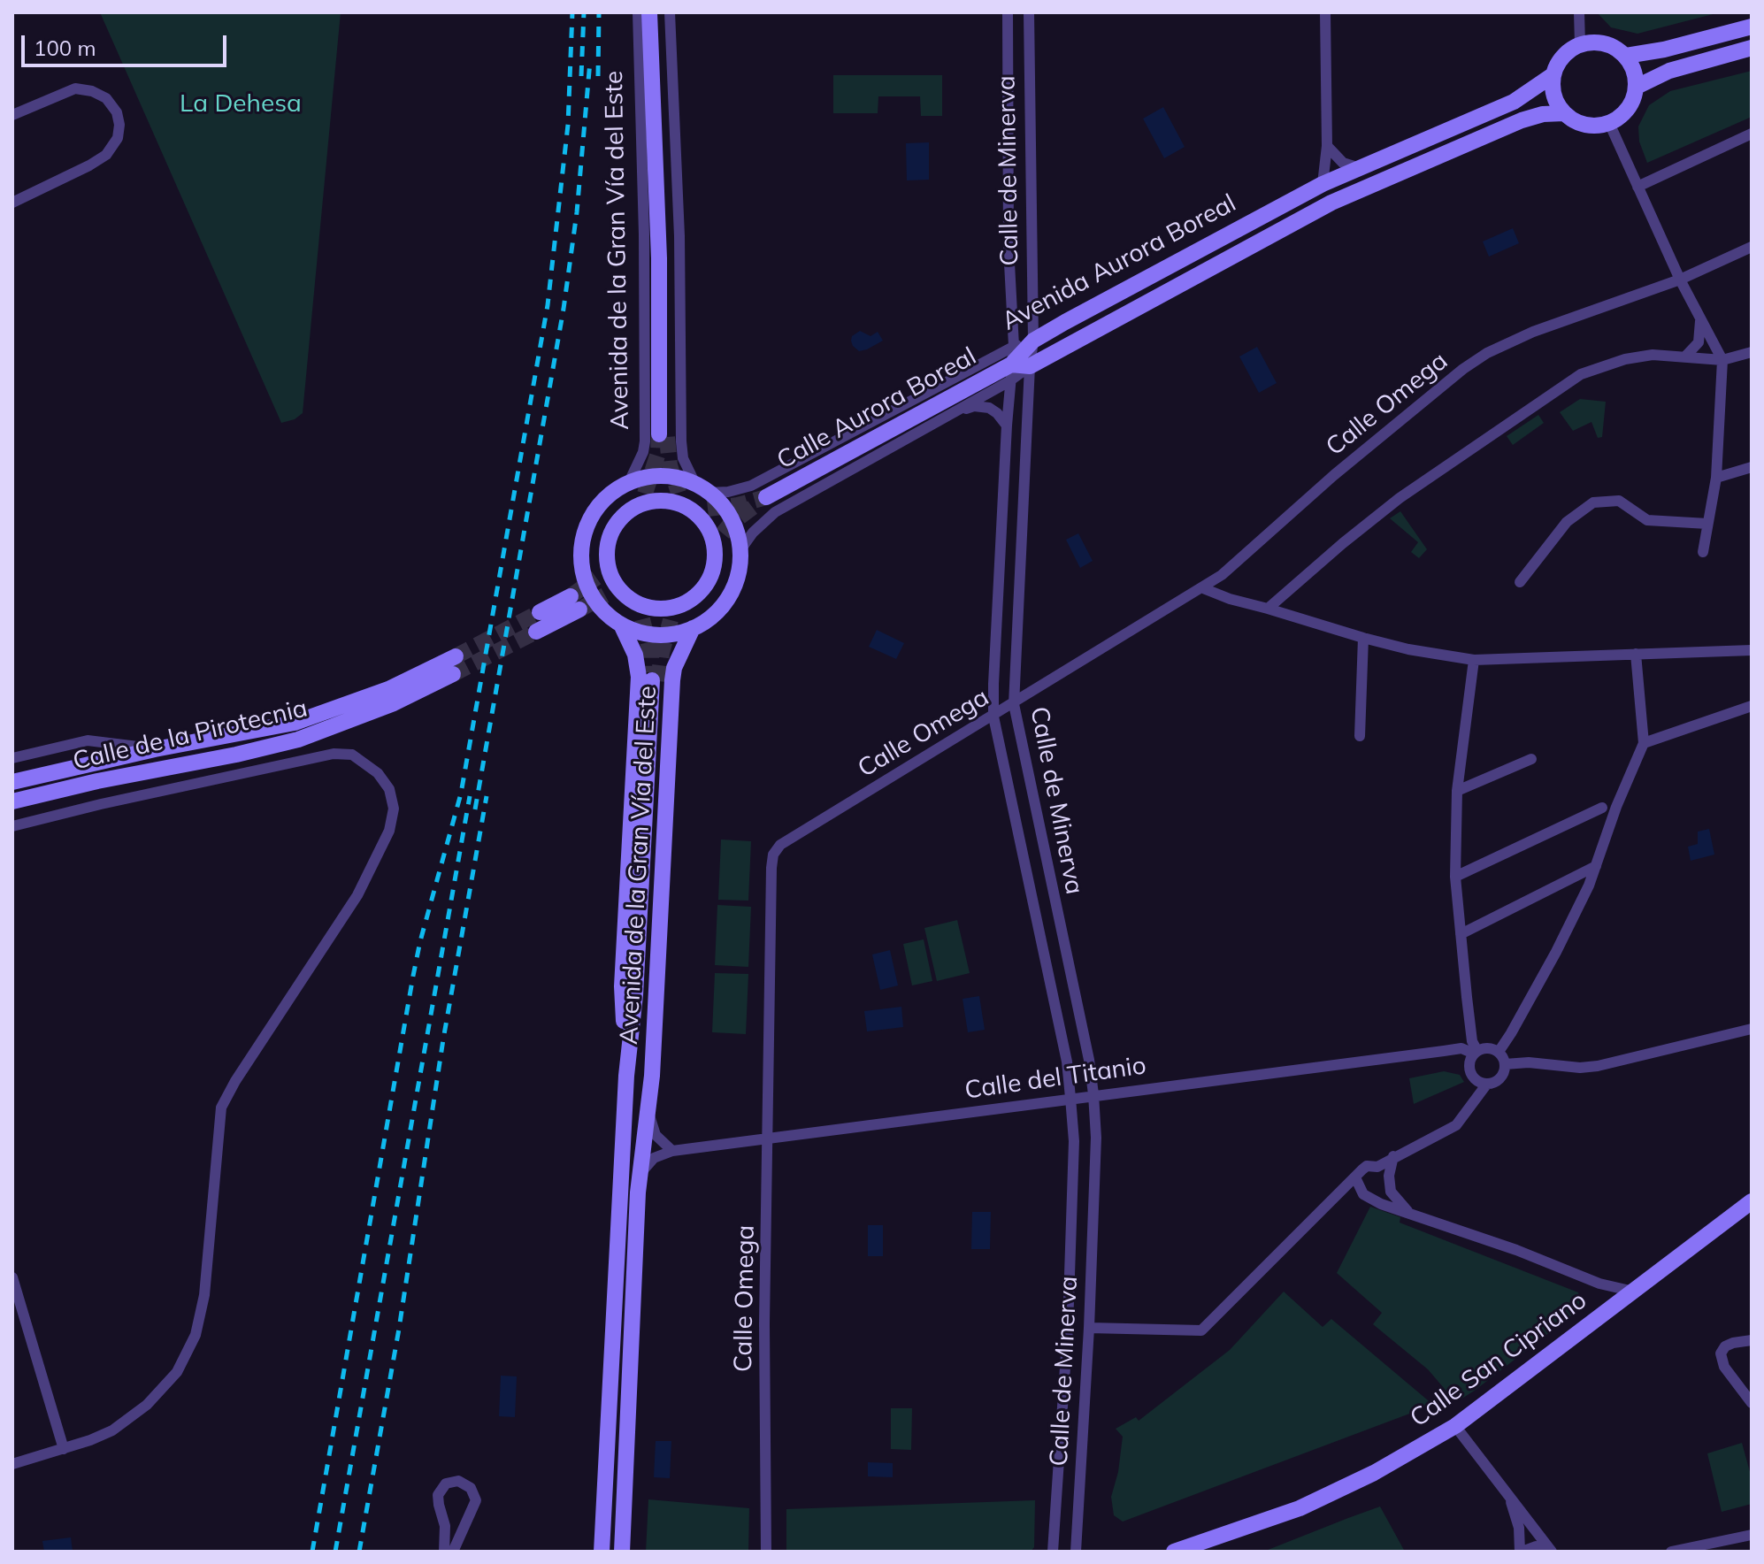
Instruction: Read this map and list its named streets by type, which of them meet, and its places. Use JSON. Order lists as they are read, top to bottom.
{
  "streets": {
    "main road": [
      "Avenida de la Gran Vía del Este",
      "Avenida Aurora Boreal",
      "Calle Aurora Boreal",
      "Calle de la Pirotecnia",
      "Calle San Cipriano"
    ],
    "street": ["Calle de Minerva", "Calle Omega", "Calle del Titanio"]
  },
  "crossings": [
    ["Calle de Minerva", "Avenida Aurora Boreal"],
    ["Calle de Minerva", "Calle Omega"],
    ["Calle de Minerva", "Calle Aurora Boreal"],
    ["Calle de Minerva", "Calle del Titanio"],
    ["Avenida de la Gran Vía del Este", "Calle del Titanio"],
    ["Avenida Aurora Boreal", "Calle Aurora Boreal"],
    ["Calle Omega", "Calle del Titanio"]
  ],
  "parks": ["La Dehesa"],
  "scale_bar": "100 m"
}
